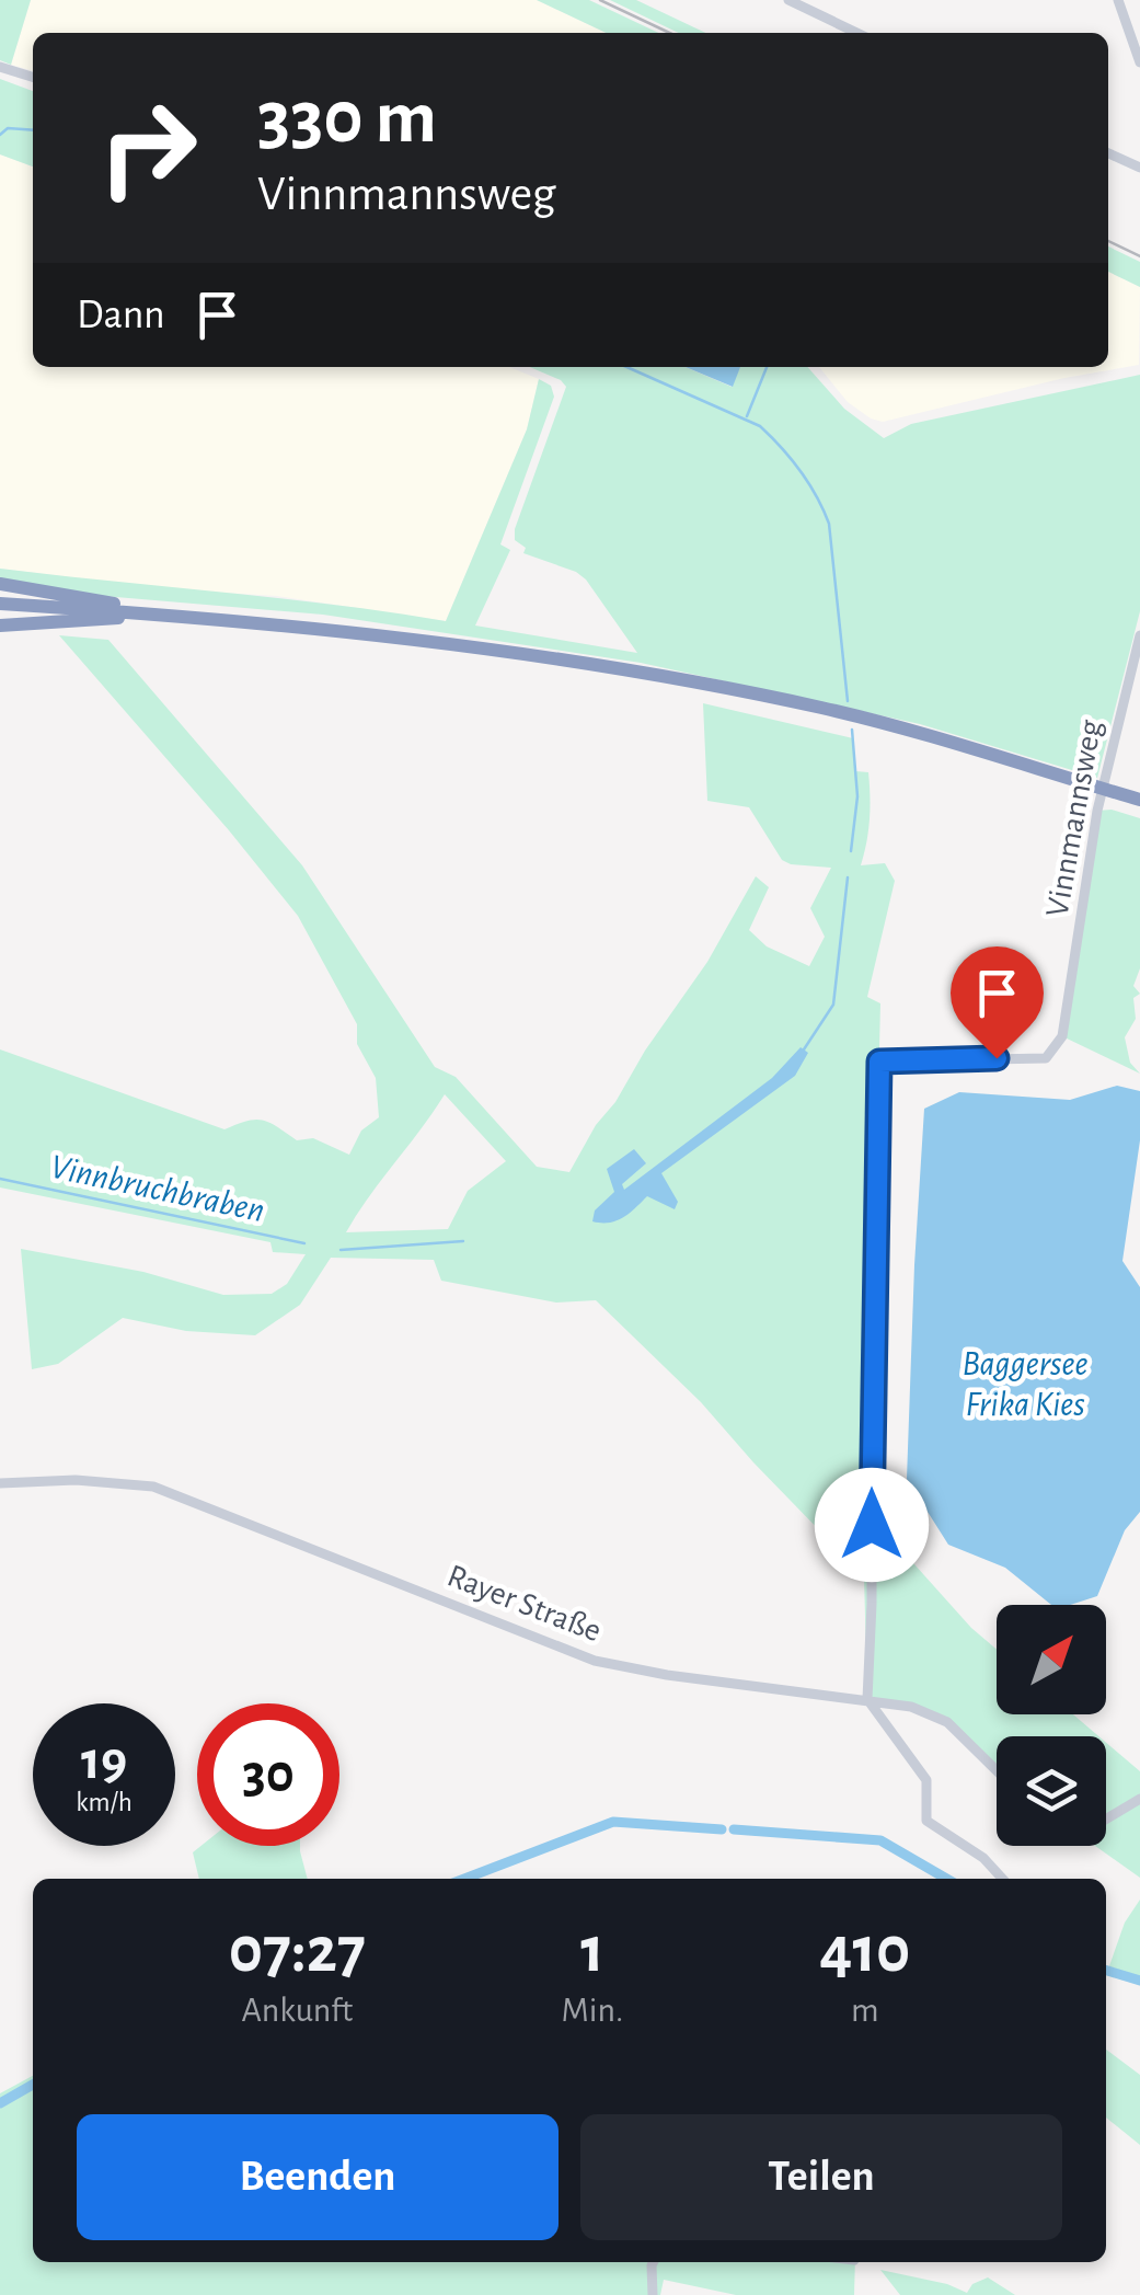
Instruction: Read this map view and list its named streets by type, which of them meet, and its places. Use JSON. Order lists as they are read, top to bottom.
{
  "streets": {
    "street": ["Vinnmannsweg", "Rayer Straße"]
  },
  "crossings": [
    ["Vinnmannsweg", "Rayer Straße"]
  ],
  "water": ["Vinnbruchbraben", "Baggersee Frika Kies"],
  "north": "top right",
  "page": {
    "turn": ["330 m", "Vinnmannsweg"],
    "then": "Dann",
    "speed": "19 km/h",
    "limit": "30",
    "eta": [
      "07:27",
      "Ankunft",
      "1",
      "Min.",
      "410",
      "m"
    ],
    "buttons": ["Beenden", "Teilen"]
  }
}
